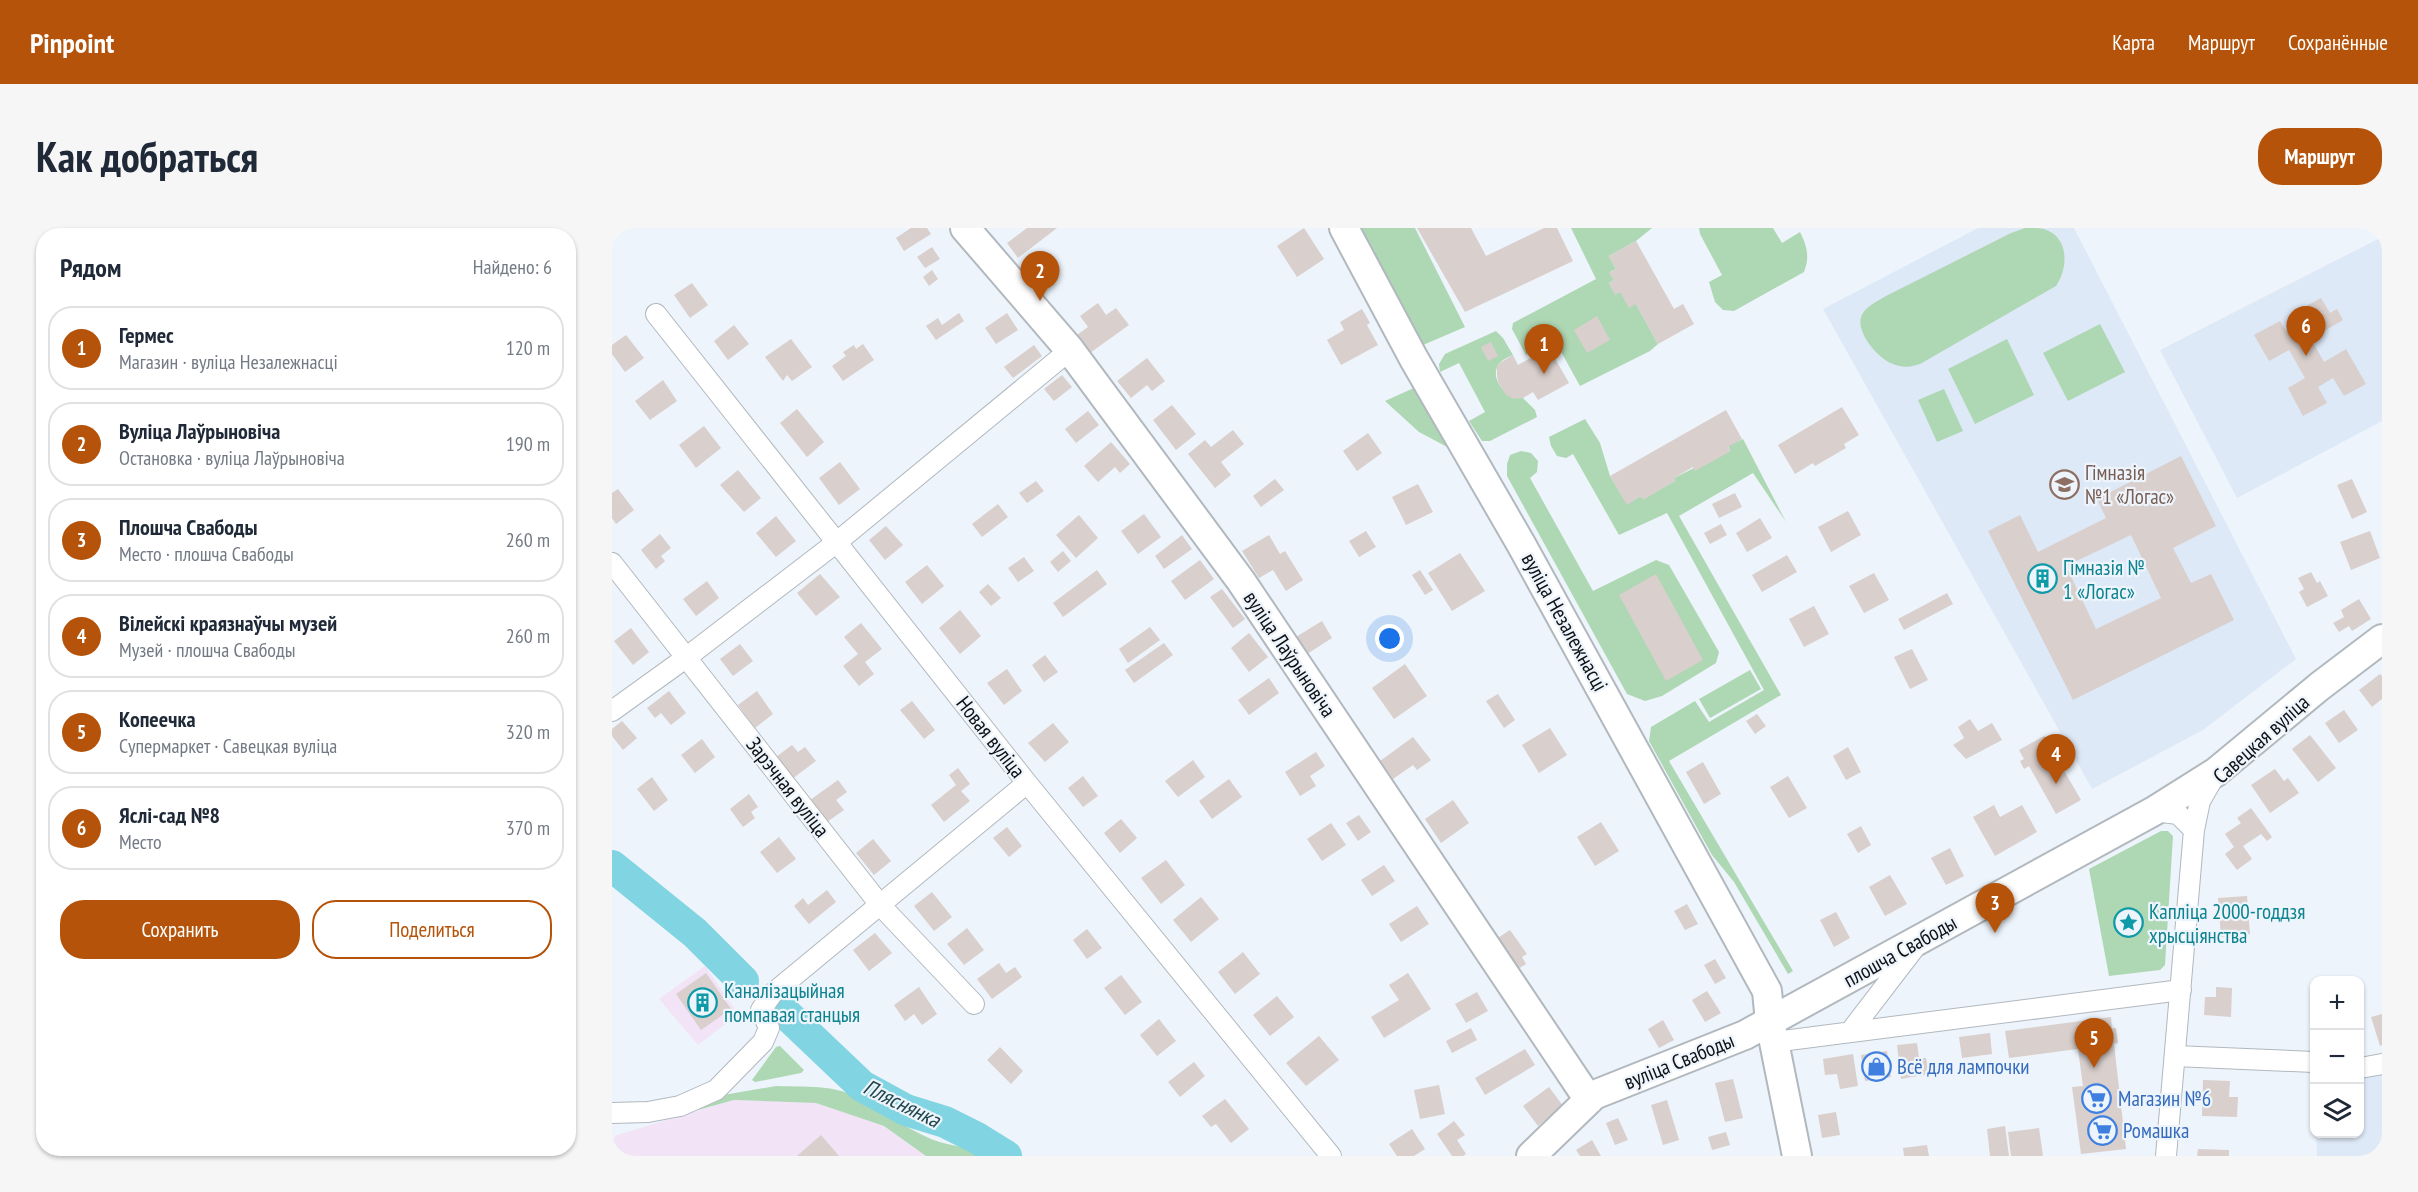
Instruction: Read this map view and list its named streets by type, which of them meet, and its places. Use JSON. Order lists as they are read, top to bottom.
{
  "streets": {
    "main road": [
      "вуліца Незалежнасці",
      "вуліца Лаўрыновіча",
      "Савецкая вуліца",
      "плошча Свабоды",
      "вуліца Свабоды"
    ],
    "street": ["Новая вуліца", "Зарэчная вуліца"]
  },
  "crossings": [
    ["вуліца Незалежнасці", "плошча Свабоды"],
    ["вуліца Незалежнасці", "вуліца Свабоды"],
    ["вуліца Лаўрыновіча", "вуліца Свабоды"],
    ["Савецкая вуліца", "плошча Свабоды"],
    ["плошча Свабоды", "вуліца Свабоды"]
  ],
  "water": ["Пляснянка"],
  "places": {
    "school or university": ["Гімназія №1 «Логас»"],
    "building": ["Гімназія № 1 «Логас»", "Каналізацыйная помпавая станцыя"],
    "place": ["Капліца 2000-годдзя хрысціянства"],
    "shop": ["Всё для лампочки"],
    "supermarket": ["Магазин №6", "Ромашка"]
  },
  "page": {
    "header": "Pinpoint",
    "nav": ["Карта", "Маршрут", "Сохранённые"],
    "buttons": [
      "Маршрут",
      ["Сохранить", "Поделиться"]
    ],
    "title": "Как добраться",
    "heading": ["Рядом", "Найдено: 6"],
    "pins": [
      "2",
      "6",
      "1",
      "4",
      "3",
      "5"
    ],
    "list": [
      {
        "mark": "1",
        "name": "Гермес",
        "note": "Магазин · вуліца Незалежнасці",
        "value": "120 m"
      },
      {
        "mark": "2",
        "name": "Вуліца Лаўрыновіча",
        "note": "Остановка · вуліца Лаўрыновіча",
        "value": "190 m"
      },
      {
        "mark": "3",
        "name": "Плошча Свабоды",
        "note": "Место · плошча Свабоды",
        "value": "260 m"
      },
      {
        "mark": "4",
        "name": "Вілейскі краязнаўчы музей",
        "note": "Музей · плошча Свабоды",
        "value": "260 m"
      },
      {
        "mark": "5",
        "name": "Копеечка",
        "note": "Супермаркет · Савецкая вуліца",
        "value": "320 m"
      },
      {
        "mark": "6",
        "name": "Яслі-сад №8",
        "note": "Место",
        "value": "370 m"
      }
    ],
    "map_buttons": ["+", "−"]
  }
}
